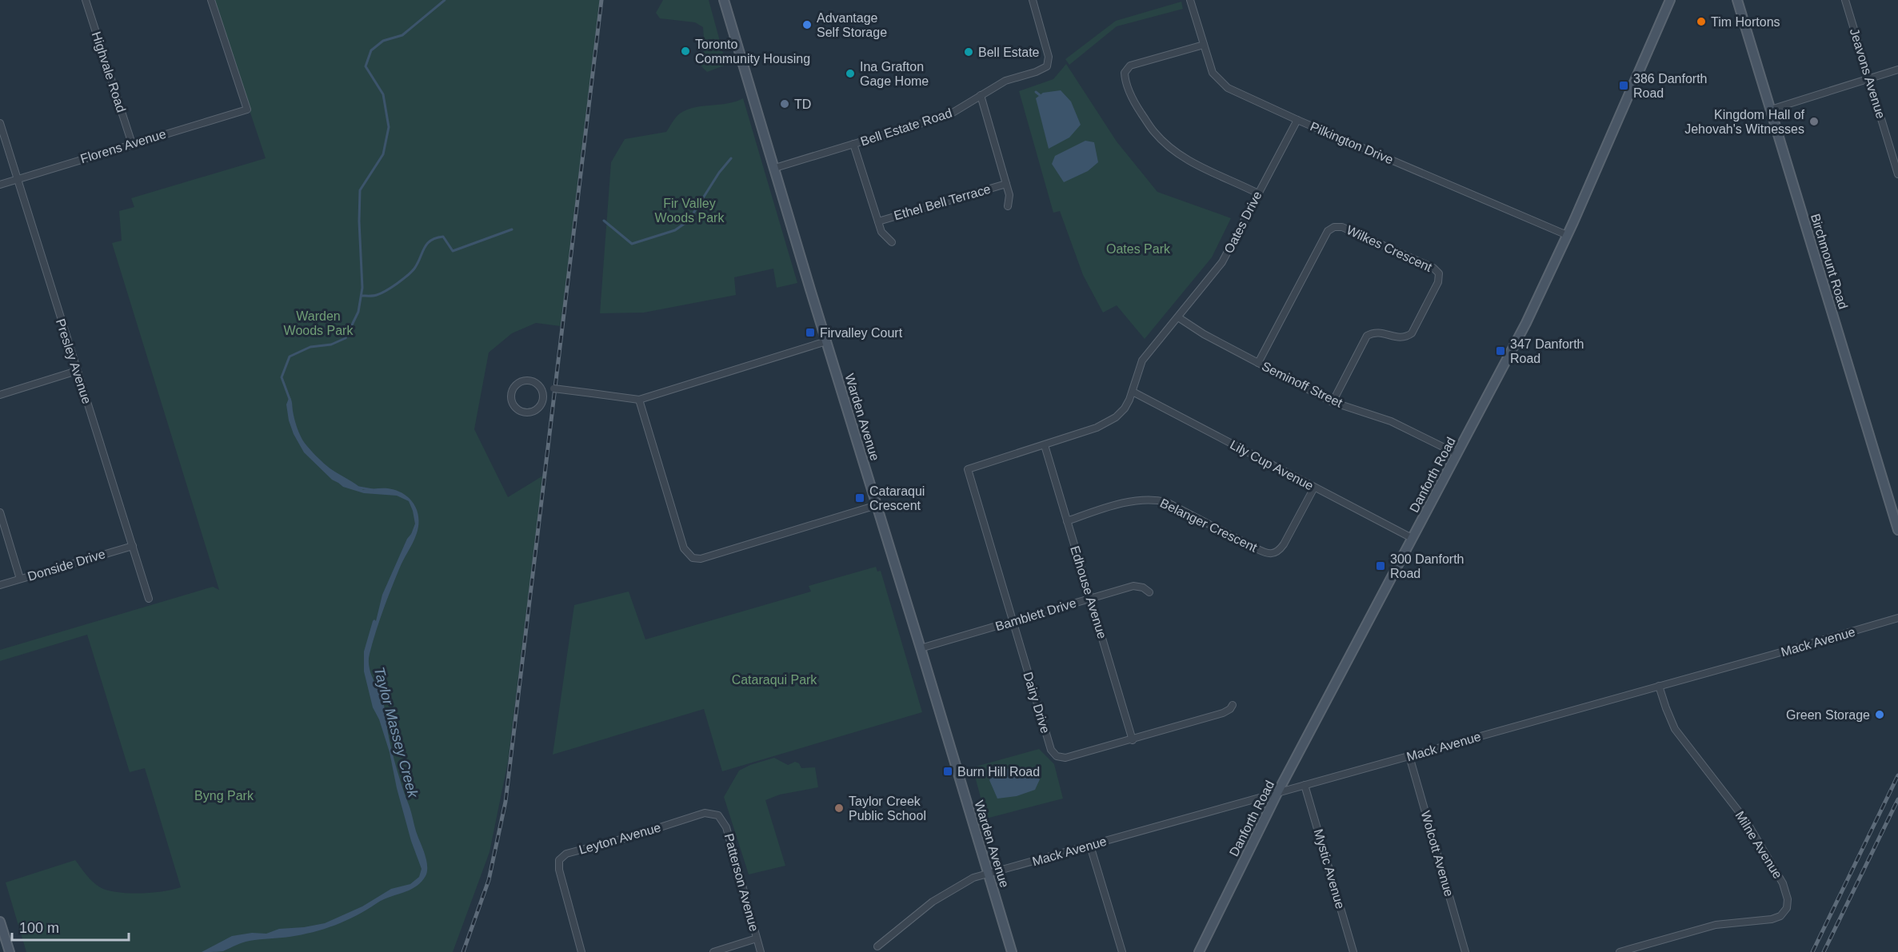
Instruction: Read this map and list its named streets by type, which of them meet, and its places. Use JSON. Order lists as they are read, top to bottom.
{
  "streets": {
    "main road": ["Birchmount Road", "Warden Avenue", "Danforth Road"],
    "street": [
      "Highvale Road",
      "Jeavons Avenue",
      "Bell Estate Road",
      "Pilkington Drive",
      "Florens Avenue",
      "Ethel Bell Terrace",
      "Oates Drive",
      "Wilkes Crescent",
      "Presley Avenue",
      "Seminoff Street",
      "Lily Cup Avenue",
      "Belanger Crescent",
      "Donside Drive",
      "Edhouse Avenue",
      "Bamblett Drive",
      "Mack Avenue",
      "Dairy Drive",
      "Leyton Avenue",
      "Milne Avenue",
      "Wolcott Avenue",
      "Mystic Avenue",
      "Patterson Avenue"
    ]
  },
  "crossings": [
    ["Highvale Road", "Florens Avenue"],
    ["Bell Estate Road", "Warden Avenue"],
    ["Pilkington Drive", "Oates Drive"],
    ["Pilkington Drive", "Danforth Road"],
    ["Florens Avenue", "Presley Avenue"],
    ["Oates Drive", "Seminoff Street"],
    ["Oates Drive", "Lily Cup Avenue"],
    ["Wilkes Crescent", "Seminoff Street"],
    ["Presley Avenue", "Donside Drive"],
    ["Seminoff Street", "Danforth Road"],
    ["Warden Avenue", "Bamblett Drive"],
    ["Warden Avenue", "Mack Avenue"],
    ["Lily Cup Avenue", "Danforth Road"],
    ["Lily Cup Avenue", "Belanger Crescent"],
    ["Danforth Road", "Mack Avenue"],
    ["Belanger Crescent", "Edhouse Avenue"],
    ["Edhouse Avenue", "Bamblett Drive"],
    ["Edhouse Avenue", "Dairy Drive"],
    ["Bamblett Drive", "Dairy Drive"],
    ["Mack Avenue", "Milne Avenue"],
    ["Mack Avenue", "Wolcott Avenue"],
    ["Mack Avenue", "Mystic Avenue"],
    ["Leyton Avenue", "Patterson Avenue"]
  ],
  "water": ["Taylor Massey Creek"],
  "parks": [
    "Fir Valley Woods Park",
    "Oates Park",
    "Warden Woods Park",
    "Cataraqui Park",
    "Byng Park"
  ],
  "places": {
    "other": [
      "Tim Hortons",
      "Advantage Self Storage",
      "Toronto Community Housing",
      "Bell Estate",
      "Ina Grafton Gage Home",
      "TD",
      "Kingdom Hall of Jehovah's Witnesses",
      "Green Storage",
      "Taylor Creek Public School"
    ],
    "transit": [
      "386 Danforth Road",
      "Firvalley Court",
      "347 Danforth Road",
      "Cataraqui Crescent",
      "300 Danforth Road",
      "Burn Hill Road"
    ]
  },
  "scale_bar": "100 m"
}
